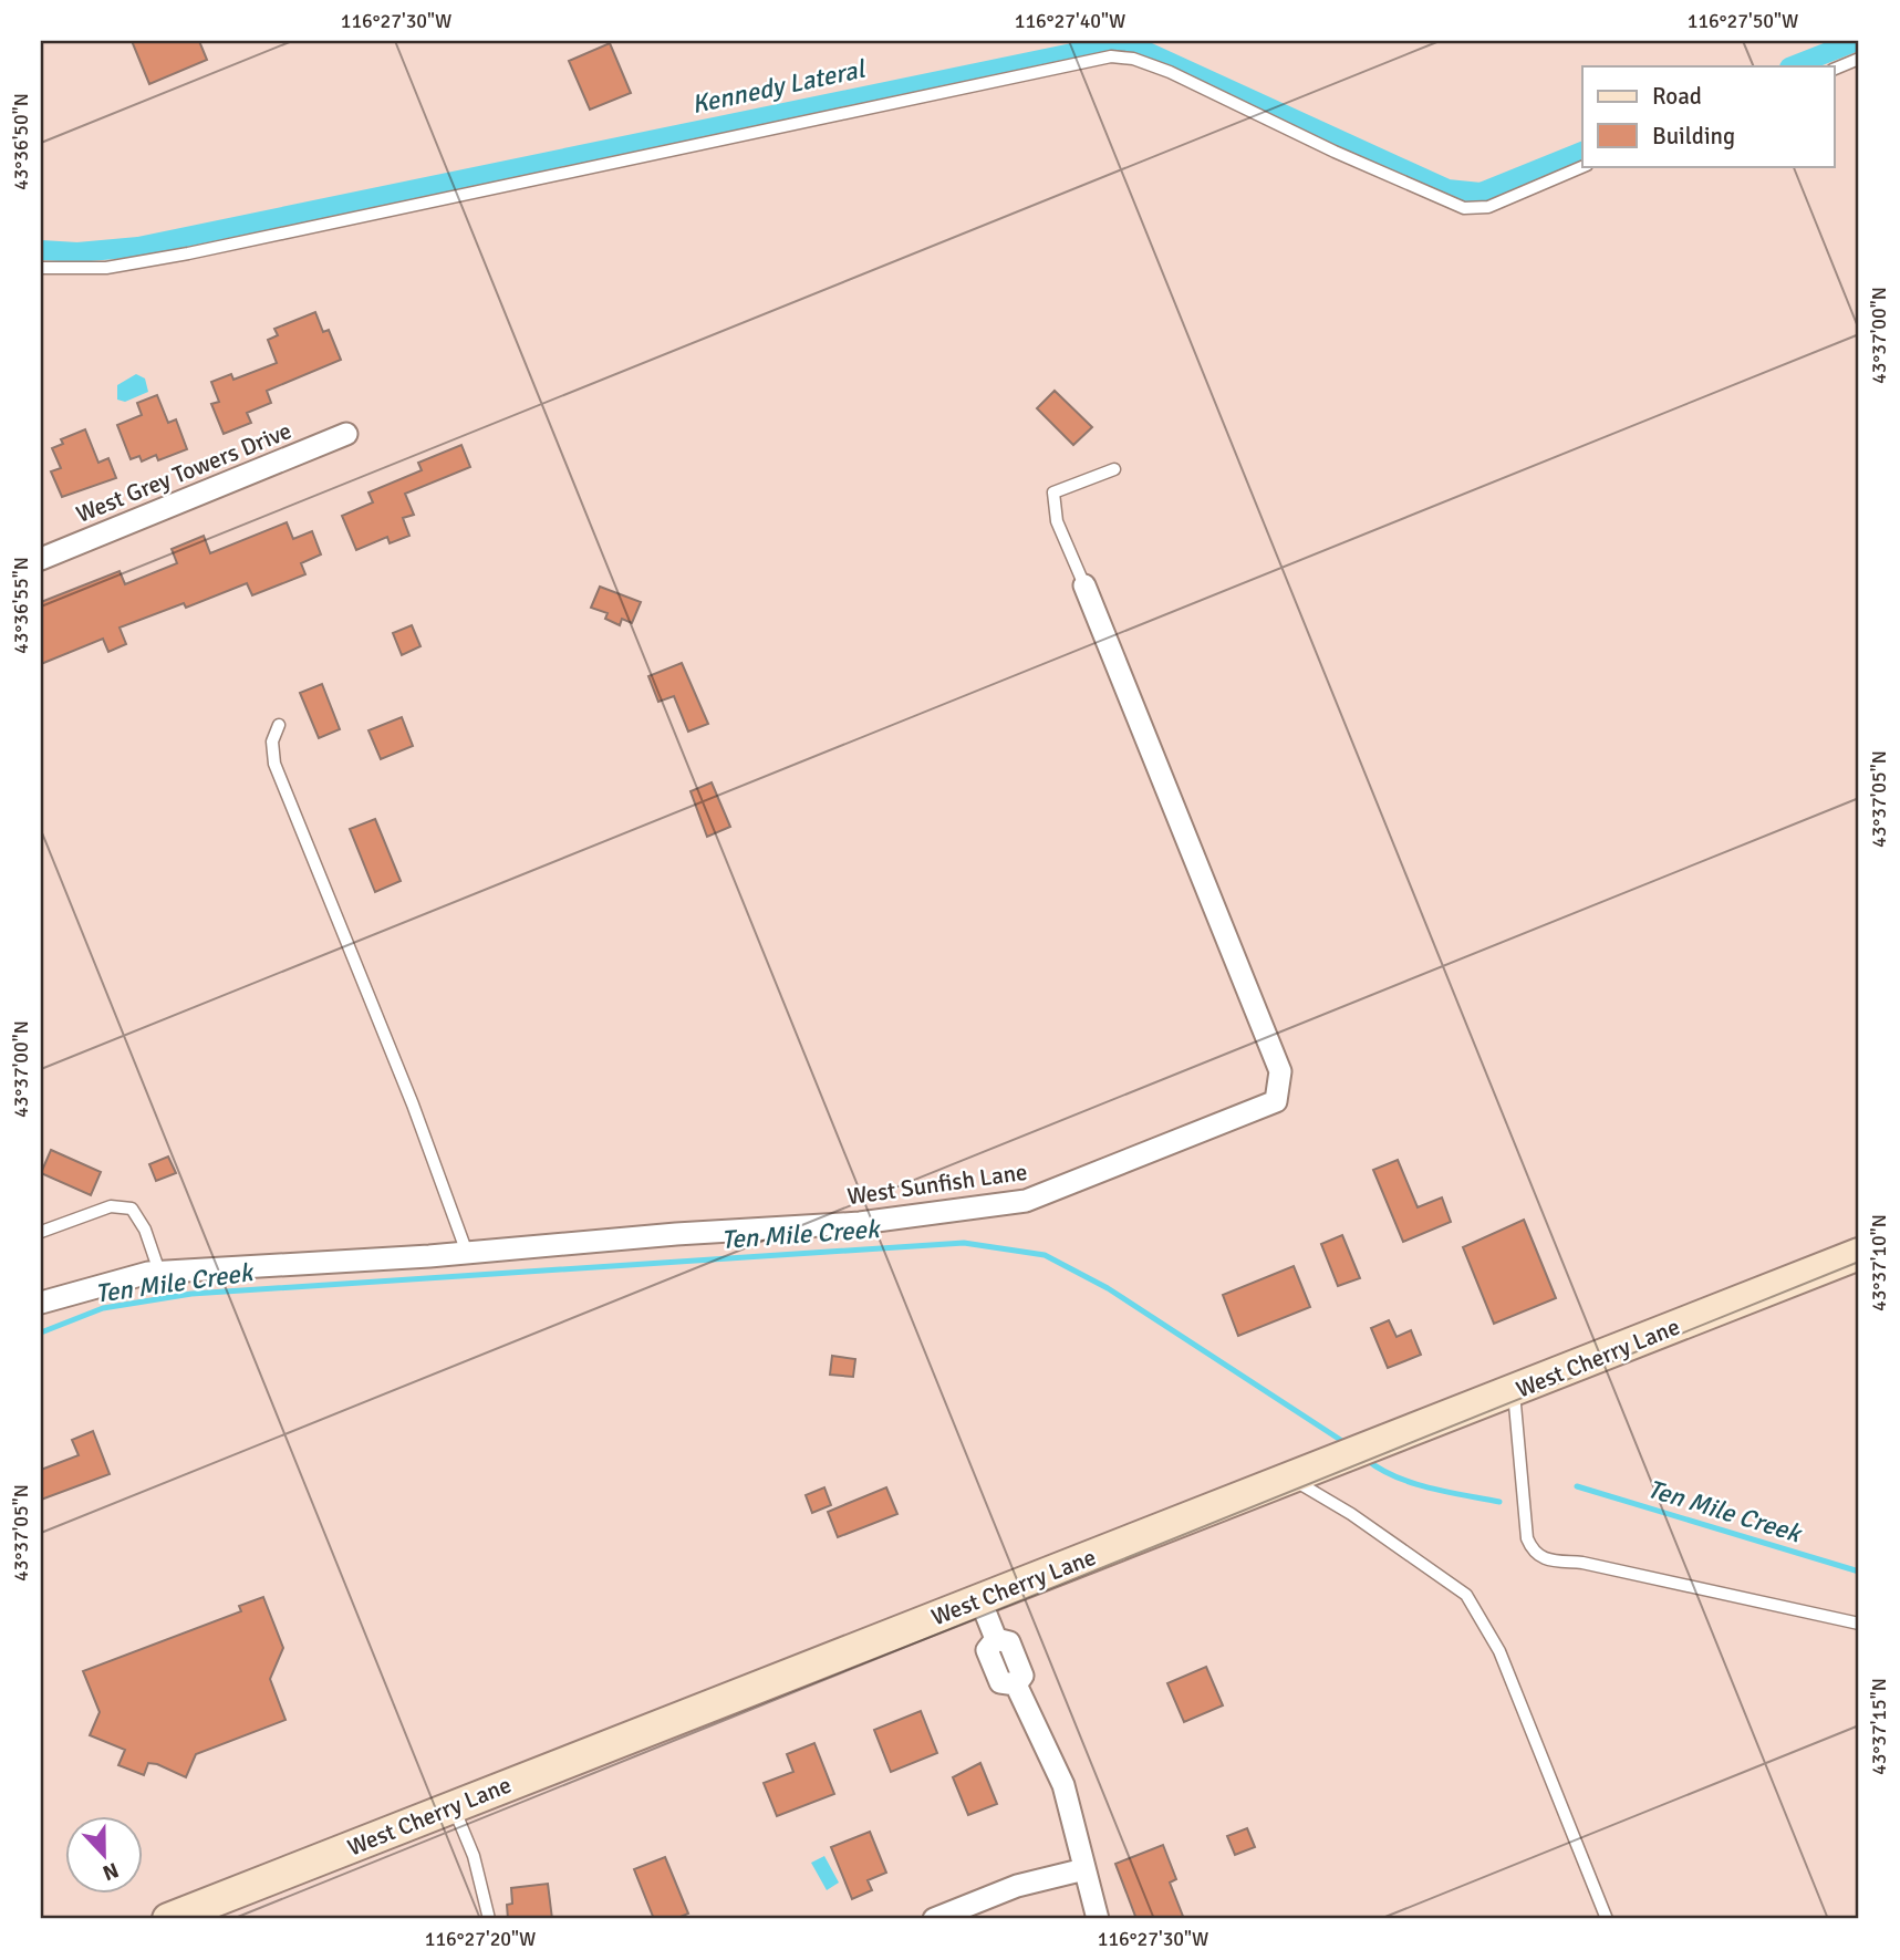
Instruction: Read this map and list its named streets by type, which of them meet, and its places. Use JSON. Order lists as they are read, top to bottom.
{
  "streets": {
    "main road": ["West Cherry Lane"],
    "street": ["West Grey Towers Drive", "West Sunfish Lane"]
  },
  "water": ["Kennedy Lateral", "Ten Mile Creek"],
  "legend": ["Road", "Building"],
  "north": "bottom",
  "coordinates": [
    "116°27'30\"W",
    "116°27'40\"W",
    "116°27'50\"W",
    "43°36'50\"N",
    "43°37'00\"N",
    "43°36'55\"N",
    "43°37'05\"N",
    "43°37'10\"N",
    "43°37'15\"N",
    "116°27'20\"W"
  ]
}
